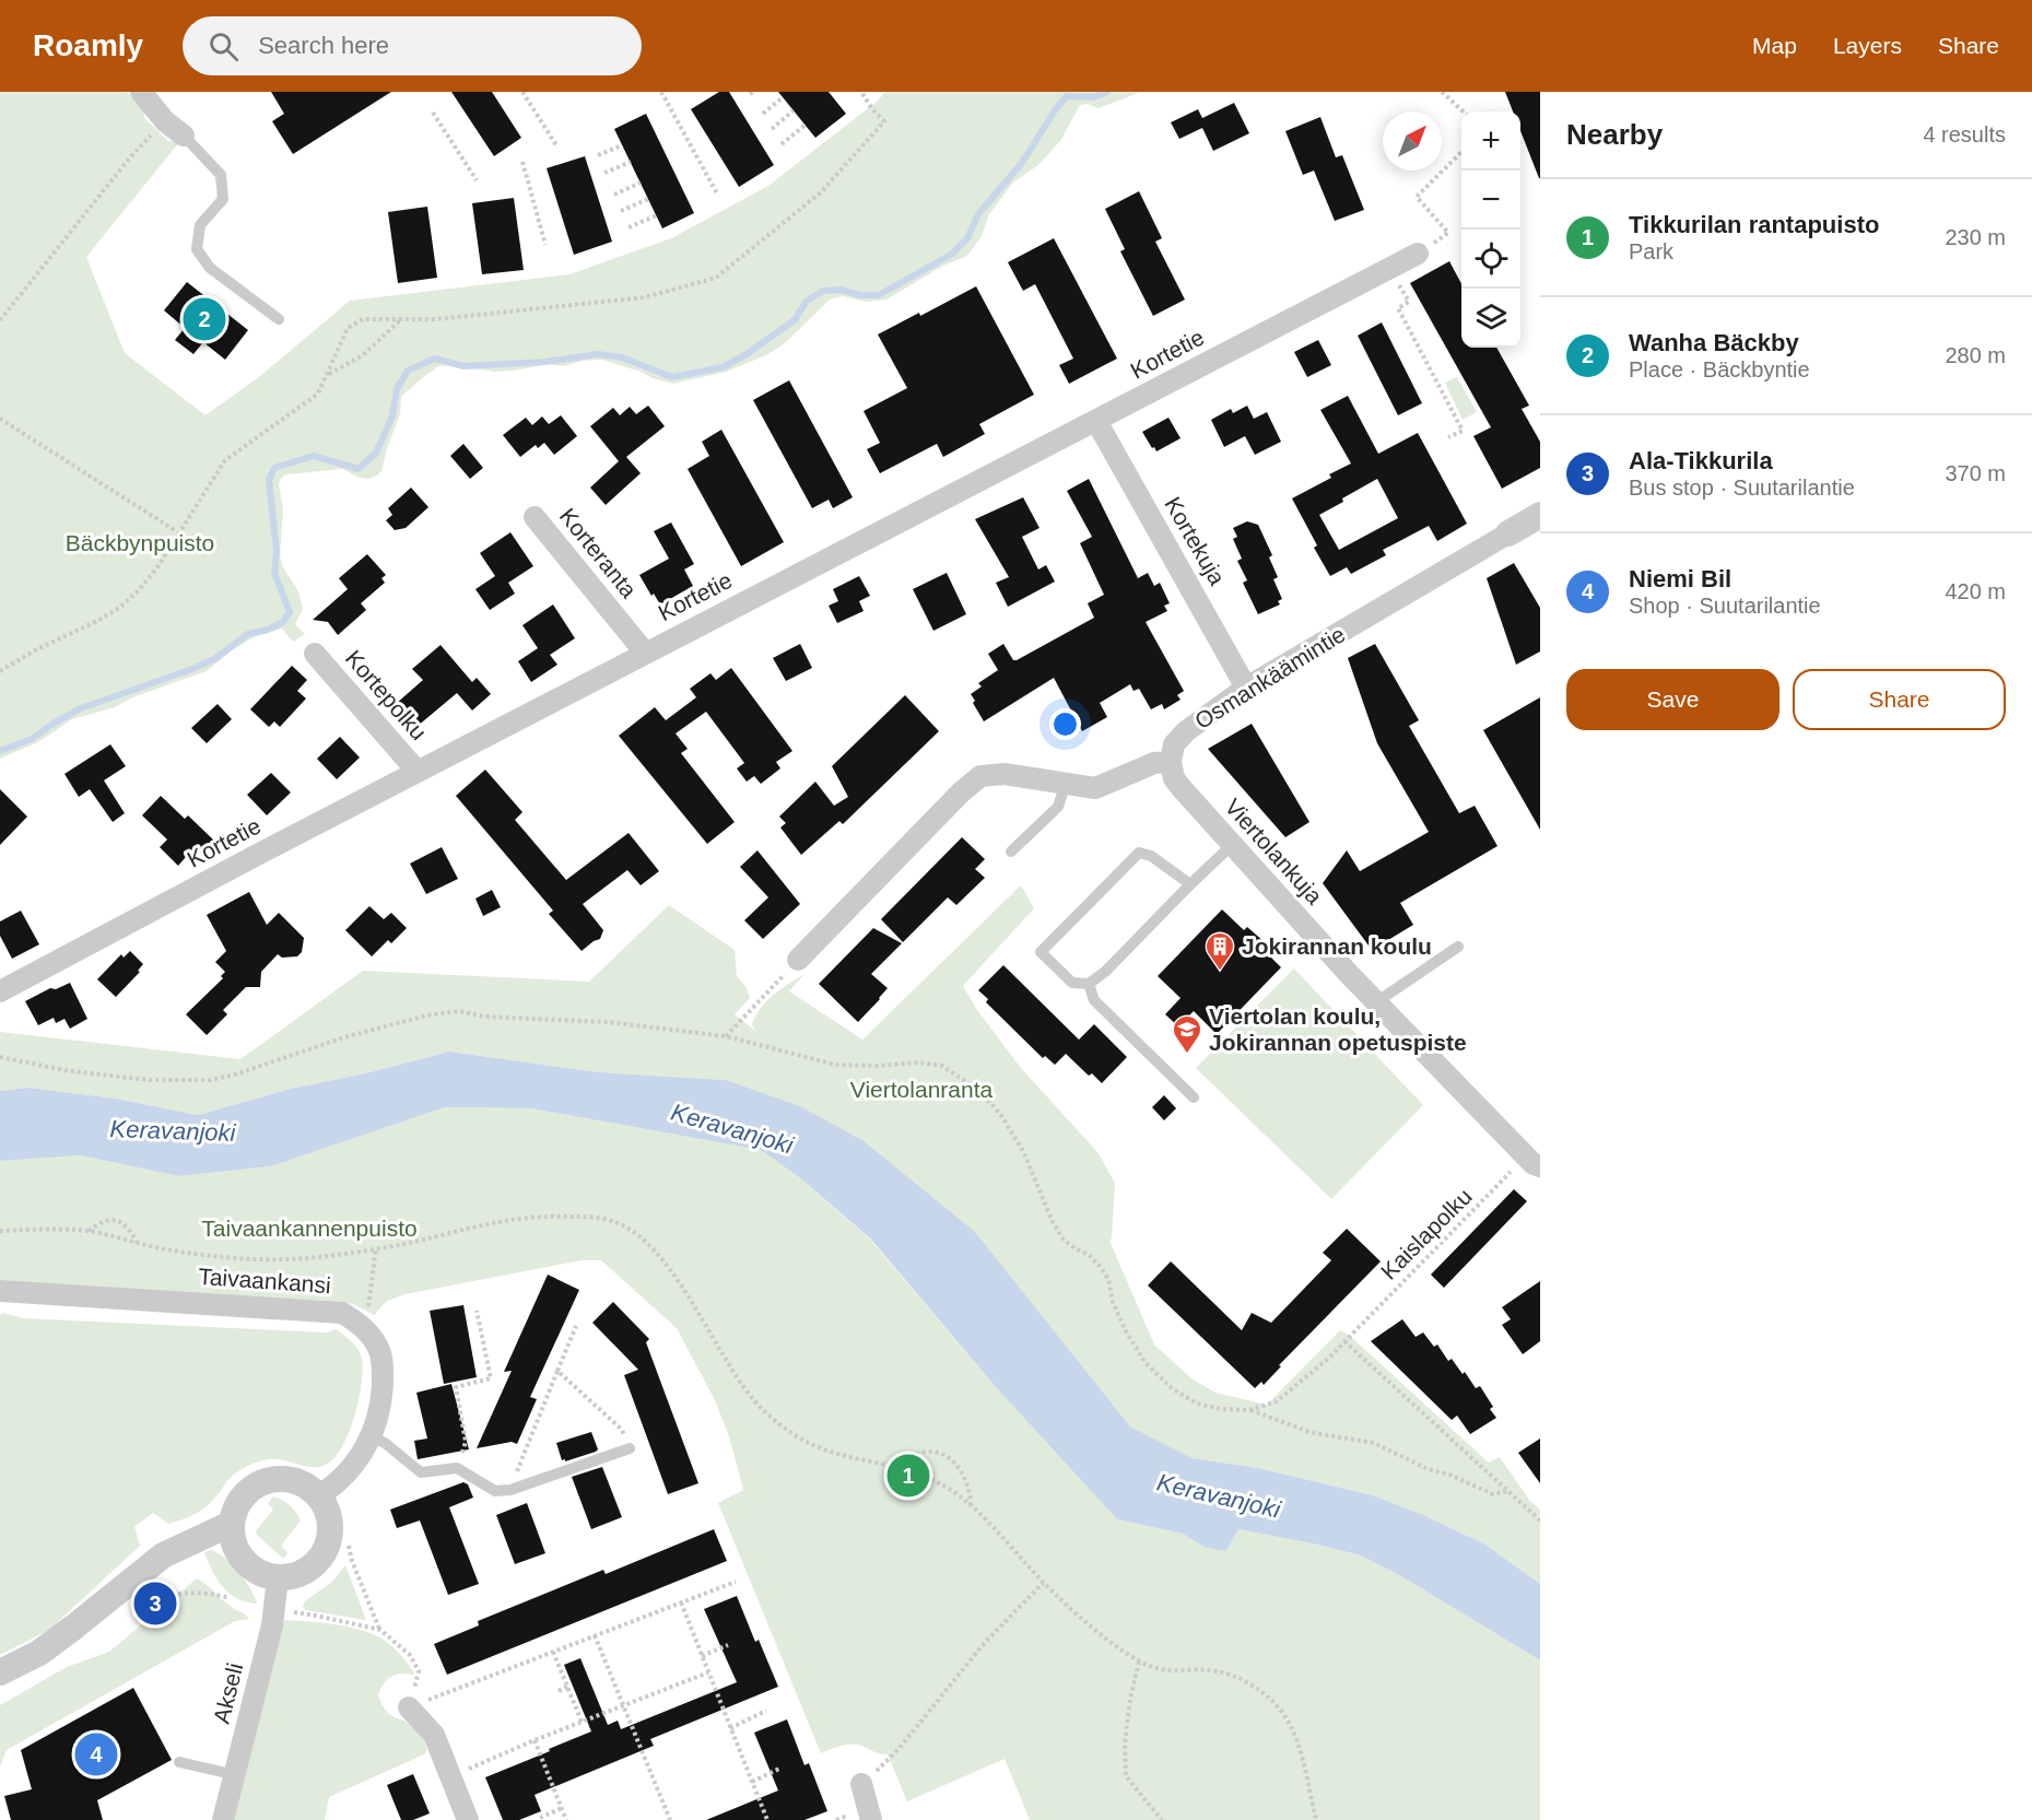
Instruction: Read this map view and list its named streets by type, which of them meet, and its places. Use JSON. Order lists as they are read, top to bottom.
{
  "streets": {
    "street": [
      "Kortetie",
      "Kortekuja",
      "Korteranta",
      "Osmankäämintie",
      "Kortepolku",
      "Viertolankuja",
      "Taivaankansi",
      "Akseli"
    ],
    "path": ["Kaislapolku"]
  },
  "crossings": [
    ["Kortetie", "Kortekuja"],
    ["Kortetie", "Korteranta"],
    ["Kortetie", "Kortepolku"],
    ["Kortekuja", "Osmankäämintie"],
    ["Osmankäämintie", "Viertolankuja"]
  ],
  "water": ["Keravanjoki"],
  "parks": ["Bäckbynpuisto", "Viertolanranta", "Taivaankannenpuisto"],
  "places": {
    "building": ["Jokirannan koulu"],
    "school or university": ["Viertolan koulu, Jokirannan opetuspiste"]
  },
  "north": "top right",
  "page": {
    "header": "Roamly",
    "search": "Search here",
    "nav": ["Map", "Layers", "Share"],
    "heading": ["Nearby", "4 results"],
    "map_buttons": ["+", "−"],
    "list": [
      {
        "mark": "1",
        "name": "Tikkurilan rantapuisto",
        "note": "Park",
        "value": "230 m"
      },
      {
        "mark": "2",
        "name": "Wanha Bäckby",
        "note": "Place · Bäckbyntie",
        "value": "280 m"
      },
      {
        "mark": "3",
        "name": "Ala-Tikkurila",
        "note": "Bus stop · Suutarilantie",
        "value": "370 m"
      },
      {
        "mark": "4",
        "name": "Niemi Bil",
        "note": "Shop · Suutarilantie",
        "value": "420 m"
      }
    ],
    "pins": [
      "2",
      "1",
      "3",
      "4"
    ],
    "buttons": ["Save", "Share"]
  }
}
